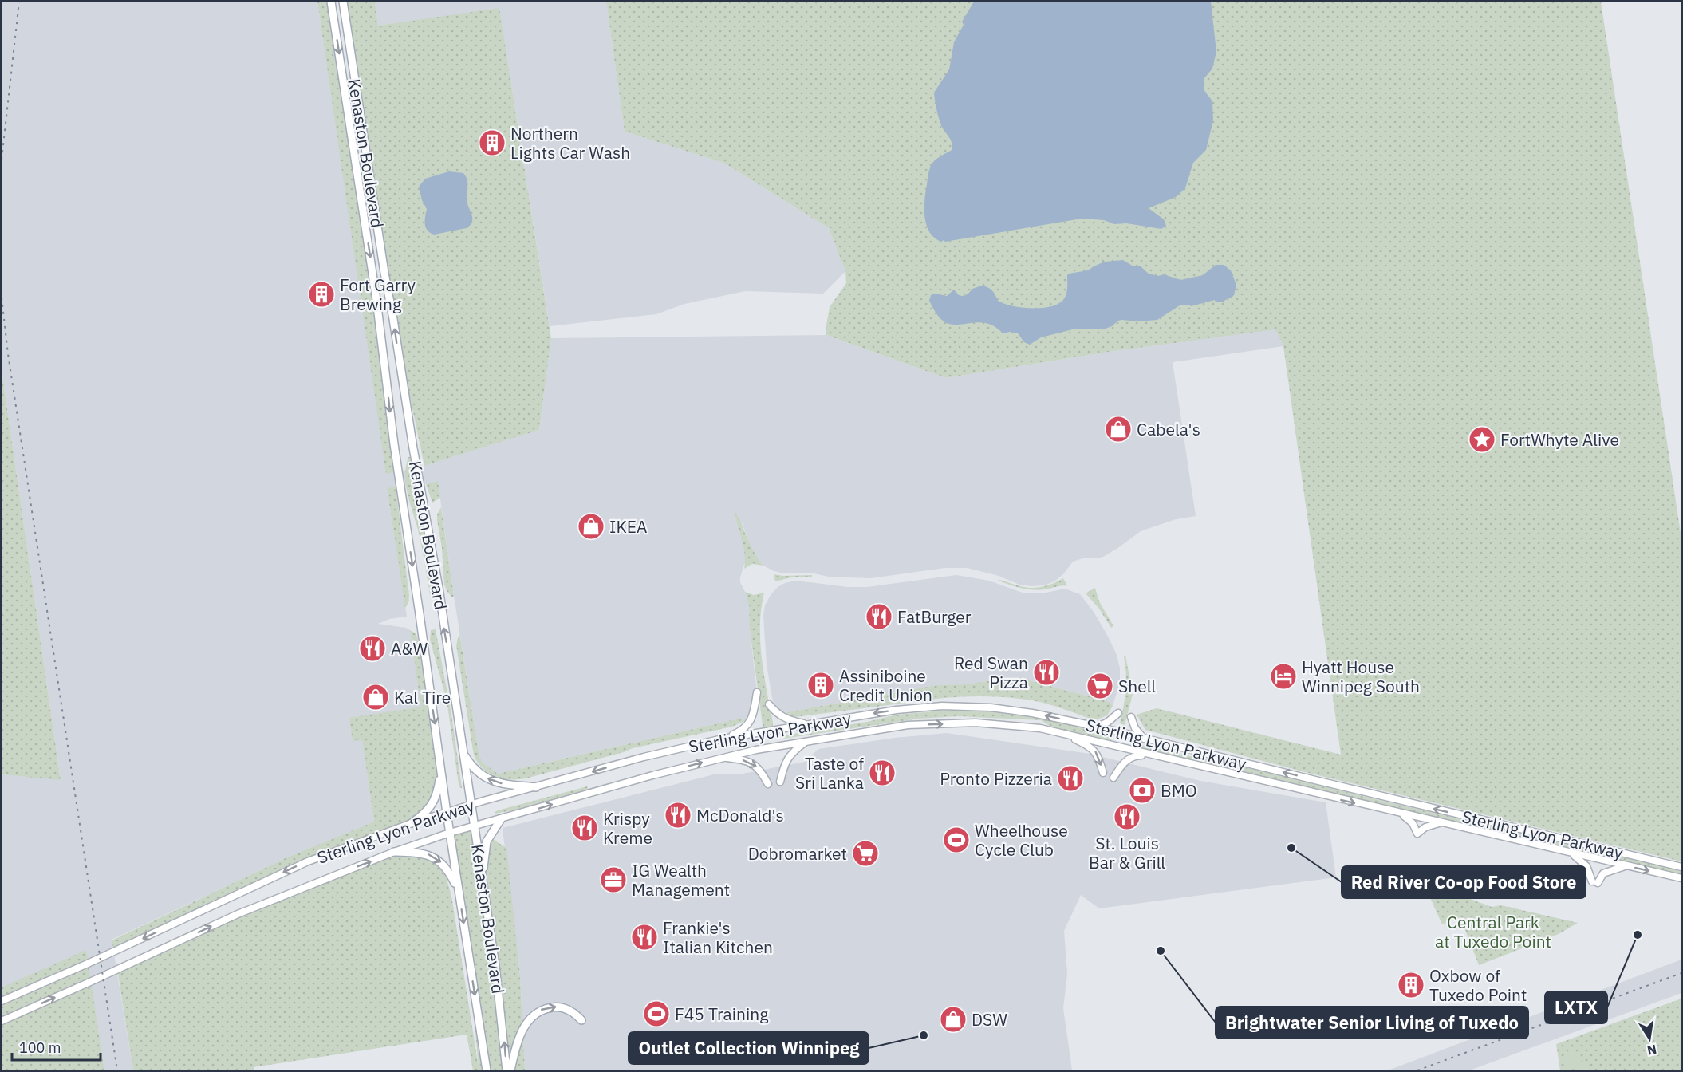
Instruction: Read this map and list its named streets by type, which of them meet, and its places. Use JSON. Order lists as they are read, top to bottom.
{
  "streets": {
    "main road": ["Kenaston Boulevard", "Sterling Lyon Parkway"]
  },
  "crossings": [
    ["Kenaston Boulevard", "Sterling Lyon Parkway"]
  ],
  "parks": ["Central Park at Tuxedo Point"],
  "places": {
    "building": [
      "Northern Lights Car Wash",
      "Fort Garry Brewing",
      "Assiniboine Credit Union",
      "Oxbow of Tuxedo Point"
    ],
    "shop": [
      "Cabela's",
      "IKEA",
      "Kal Tire",
      "DSW"
    ],
    "place": ["FortWhyte Alive"],
    "restaurant": [
      "FatBurger",
      "A&W",
      "Red Swan Pizza",
      "Taste of Sri Lanka",
      "Pronto Pizzeria",
      "McDonald's",
      "St. Louis Bar & Grill",
      "Krispy Kreme",
      "Frankie's Italian Kitchen"
    ],
    "hotel": ["Hyatt House Winnipeg South"],
    "supermarket": ["Shell", "Dobromarket"],
    "bank": ["BMO"],
    "sports": ["Wheelhouse Cycle Club", "F45 Training"],
    "other": [
      "Red River Co-op Food Store",
      "LXTX",
      "Brightwater Senior Living of Tuxedo",
      "Outlet Collection Winnipeg"
    ],
    "office": ["IG Wealth Management"]
  },
  "scale_bar": "100 m",
  "north": "bottom"
}
